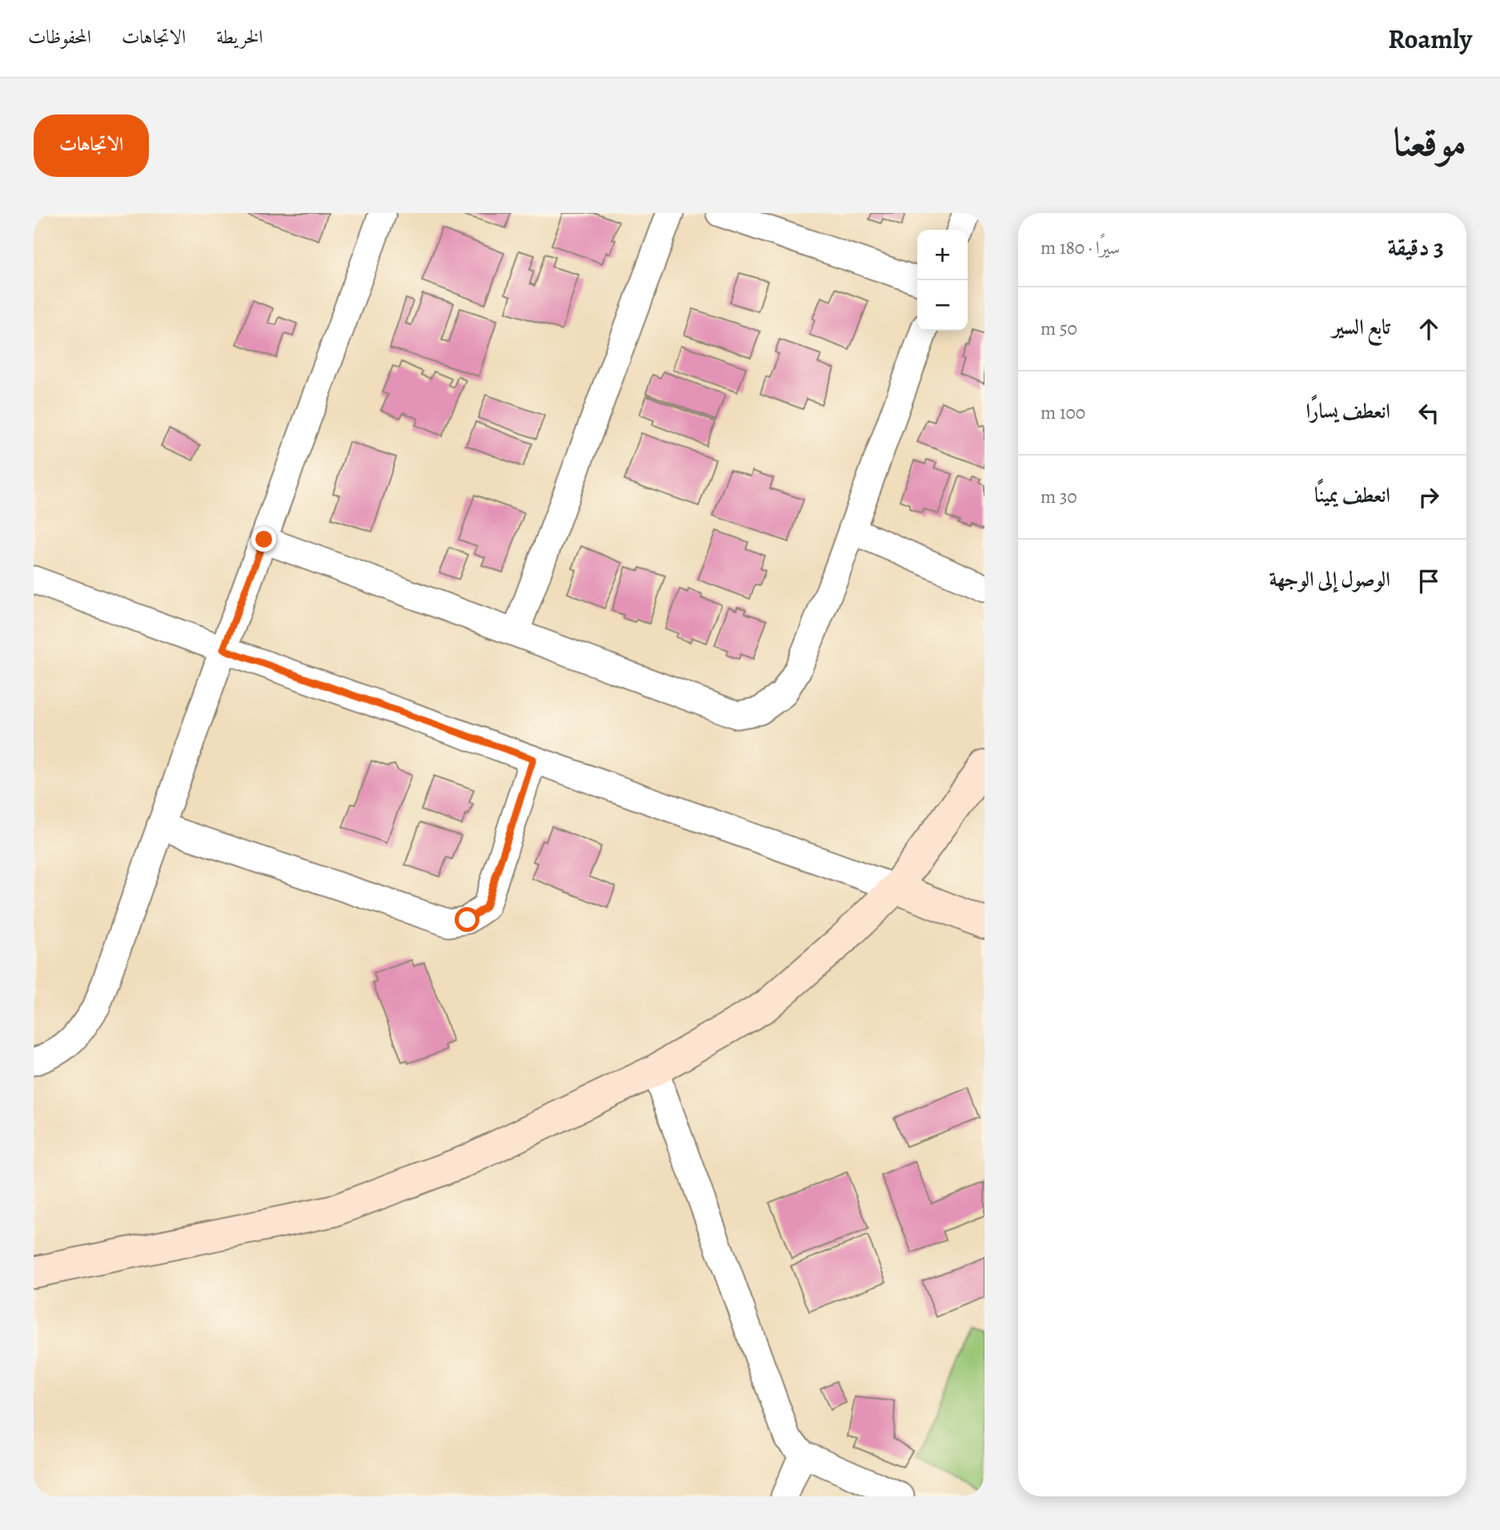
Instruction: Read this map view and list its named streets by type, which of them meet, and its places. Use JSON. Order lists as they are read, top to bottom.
{
  "page": {
    "header": "Roamly",
    "nav": ["الخريطة", "الاتجاهات", "المحفوظات"],
    "title": "موقعنا",
    "buttons": "الاتجاهات",
    "heading": ["3 دقيقة", "سيرًا · 180 m"],
    "map_buttons": ["+", "−"],
    "list": [
      ["تابع السير", "50 m"],
      ["انعطف يسارًا", "100 m"],
      ["انعطف يمينًا", "30 m"],
      "الوصول إلى الوجهة"
    ]
  }
}
